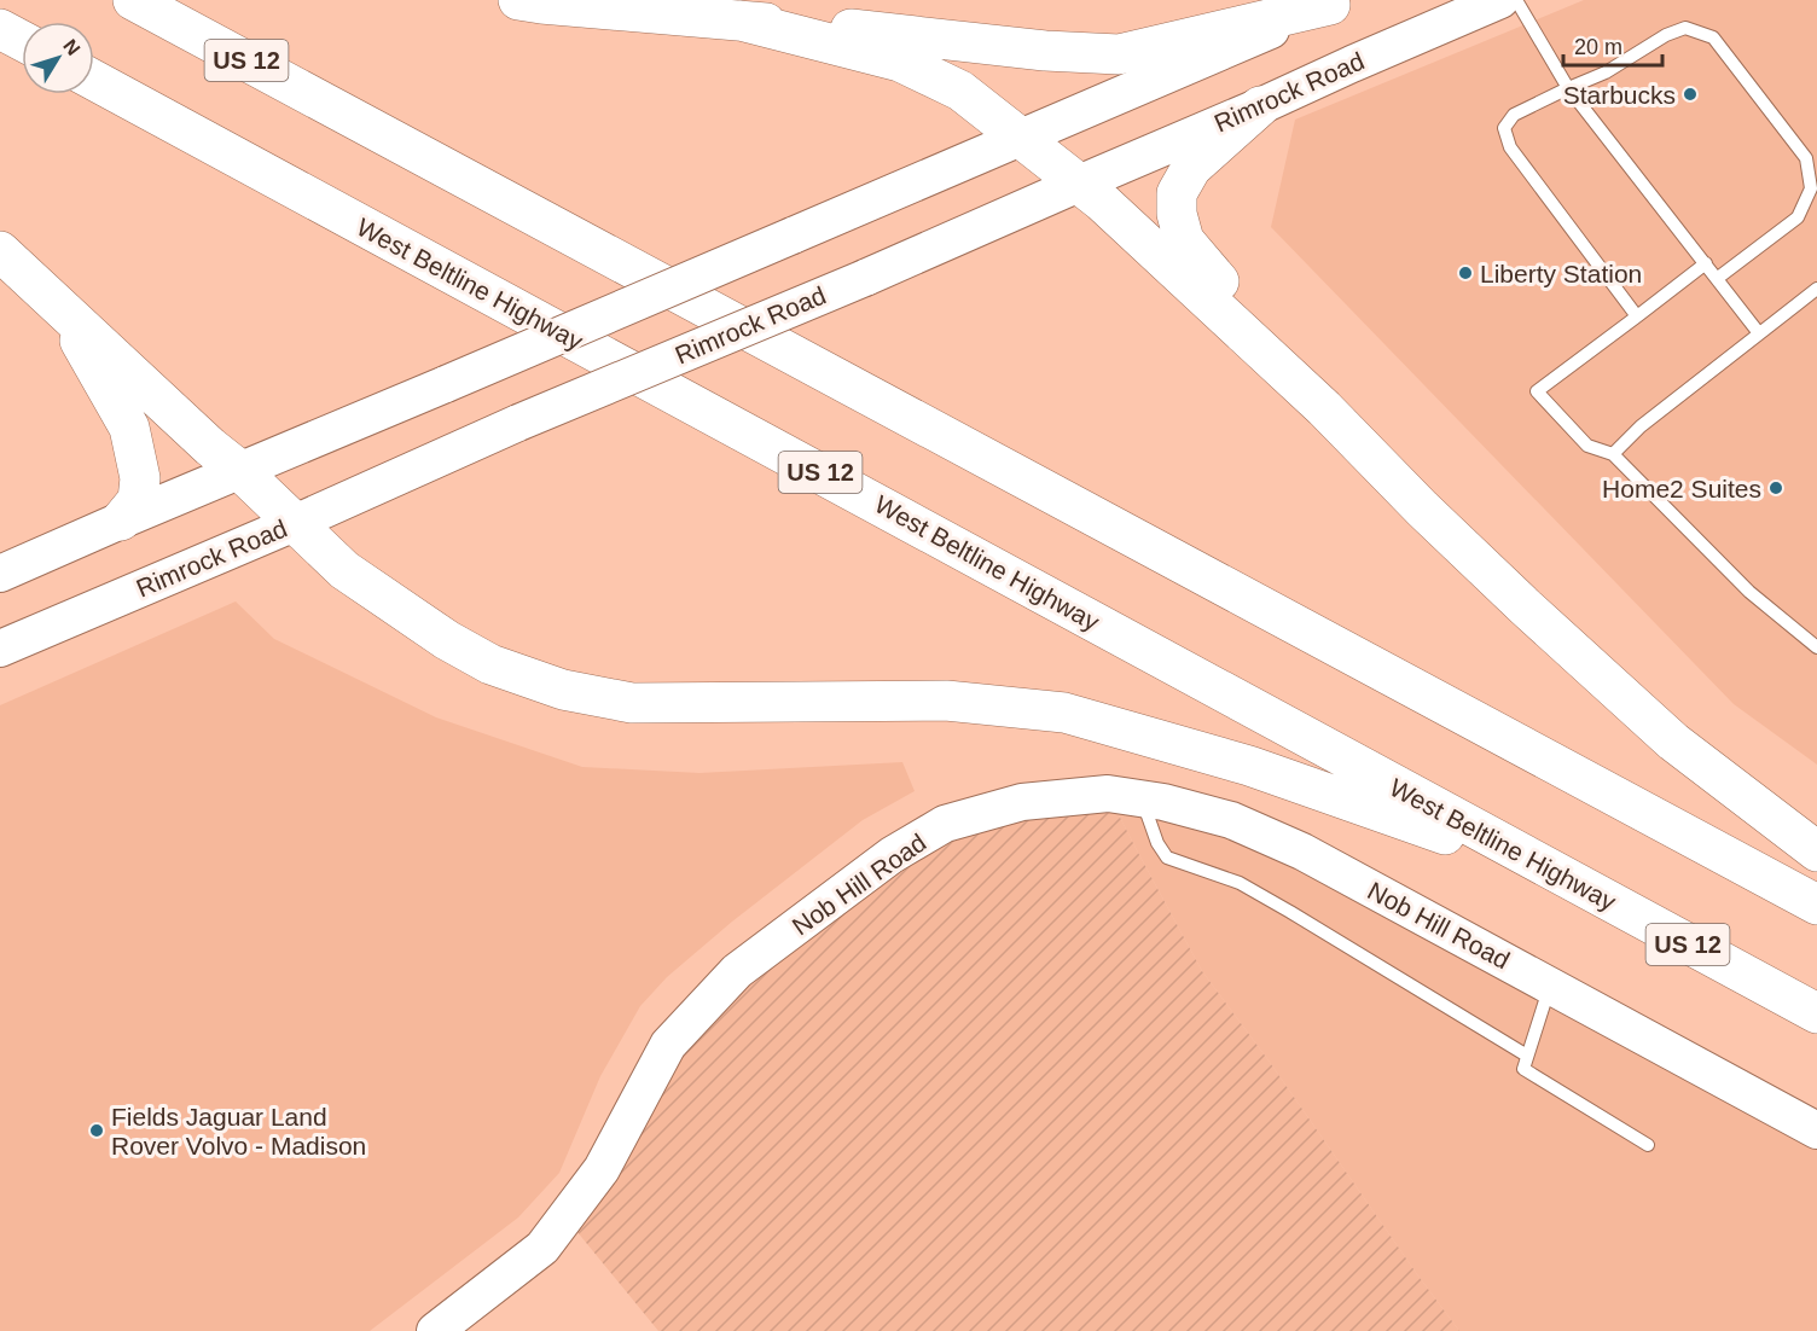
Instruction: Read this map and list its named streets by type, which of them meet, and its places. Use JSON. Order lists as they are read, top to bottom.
{
  "streets": {
    "highway": ["US 12", "West Beltline Highway"],
    "main road": ["Rimrock Road", "Nob Hill Road"]
  },
  "places": [
    "Starbucks",
    "Liberty Station",
    "Home2 Suites",
    "Fields Jaguar Land Rover Volvo - Madison"
  ],
  "scale_bar": "20 m",
  "north": "top right"
}
